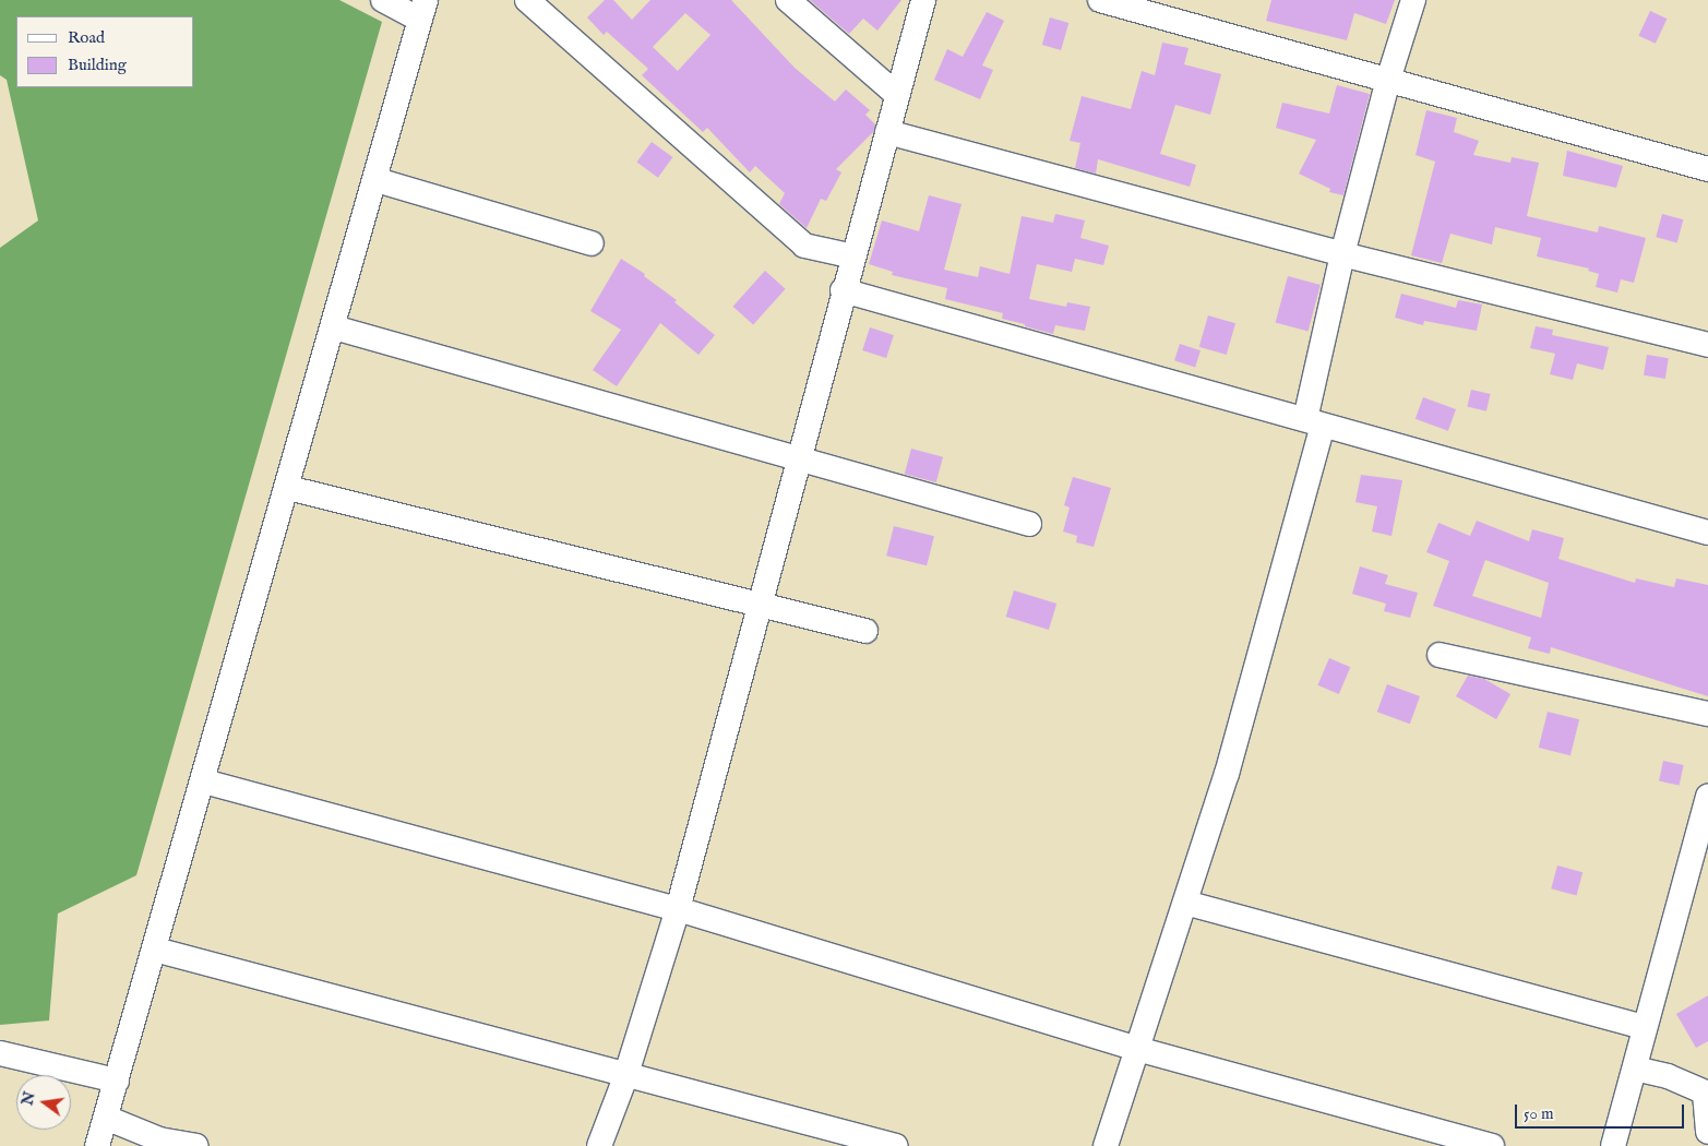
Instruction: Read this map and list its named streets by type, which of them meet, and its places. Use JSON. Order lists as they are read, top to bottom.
{
  "legend": ["Road", "Building"],
  "scale_bar": "50 m",
  "north": "left"
}
